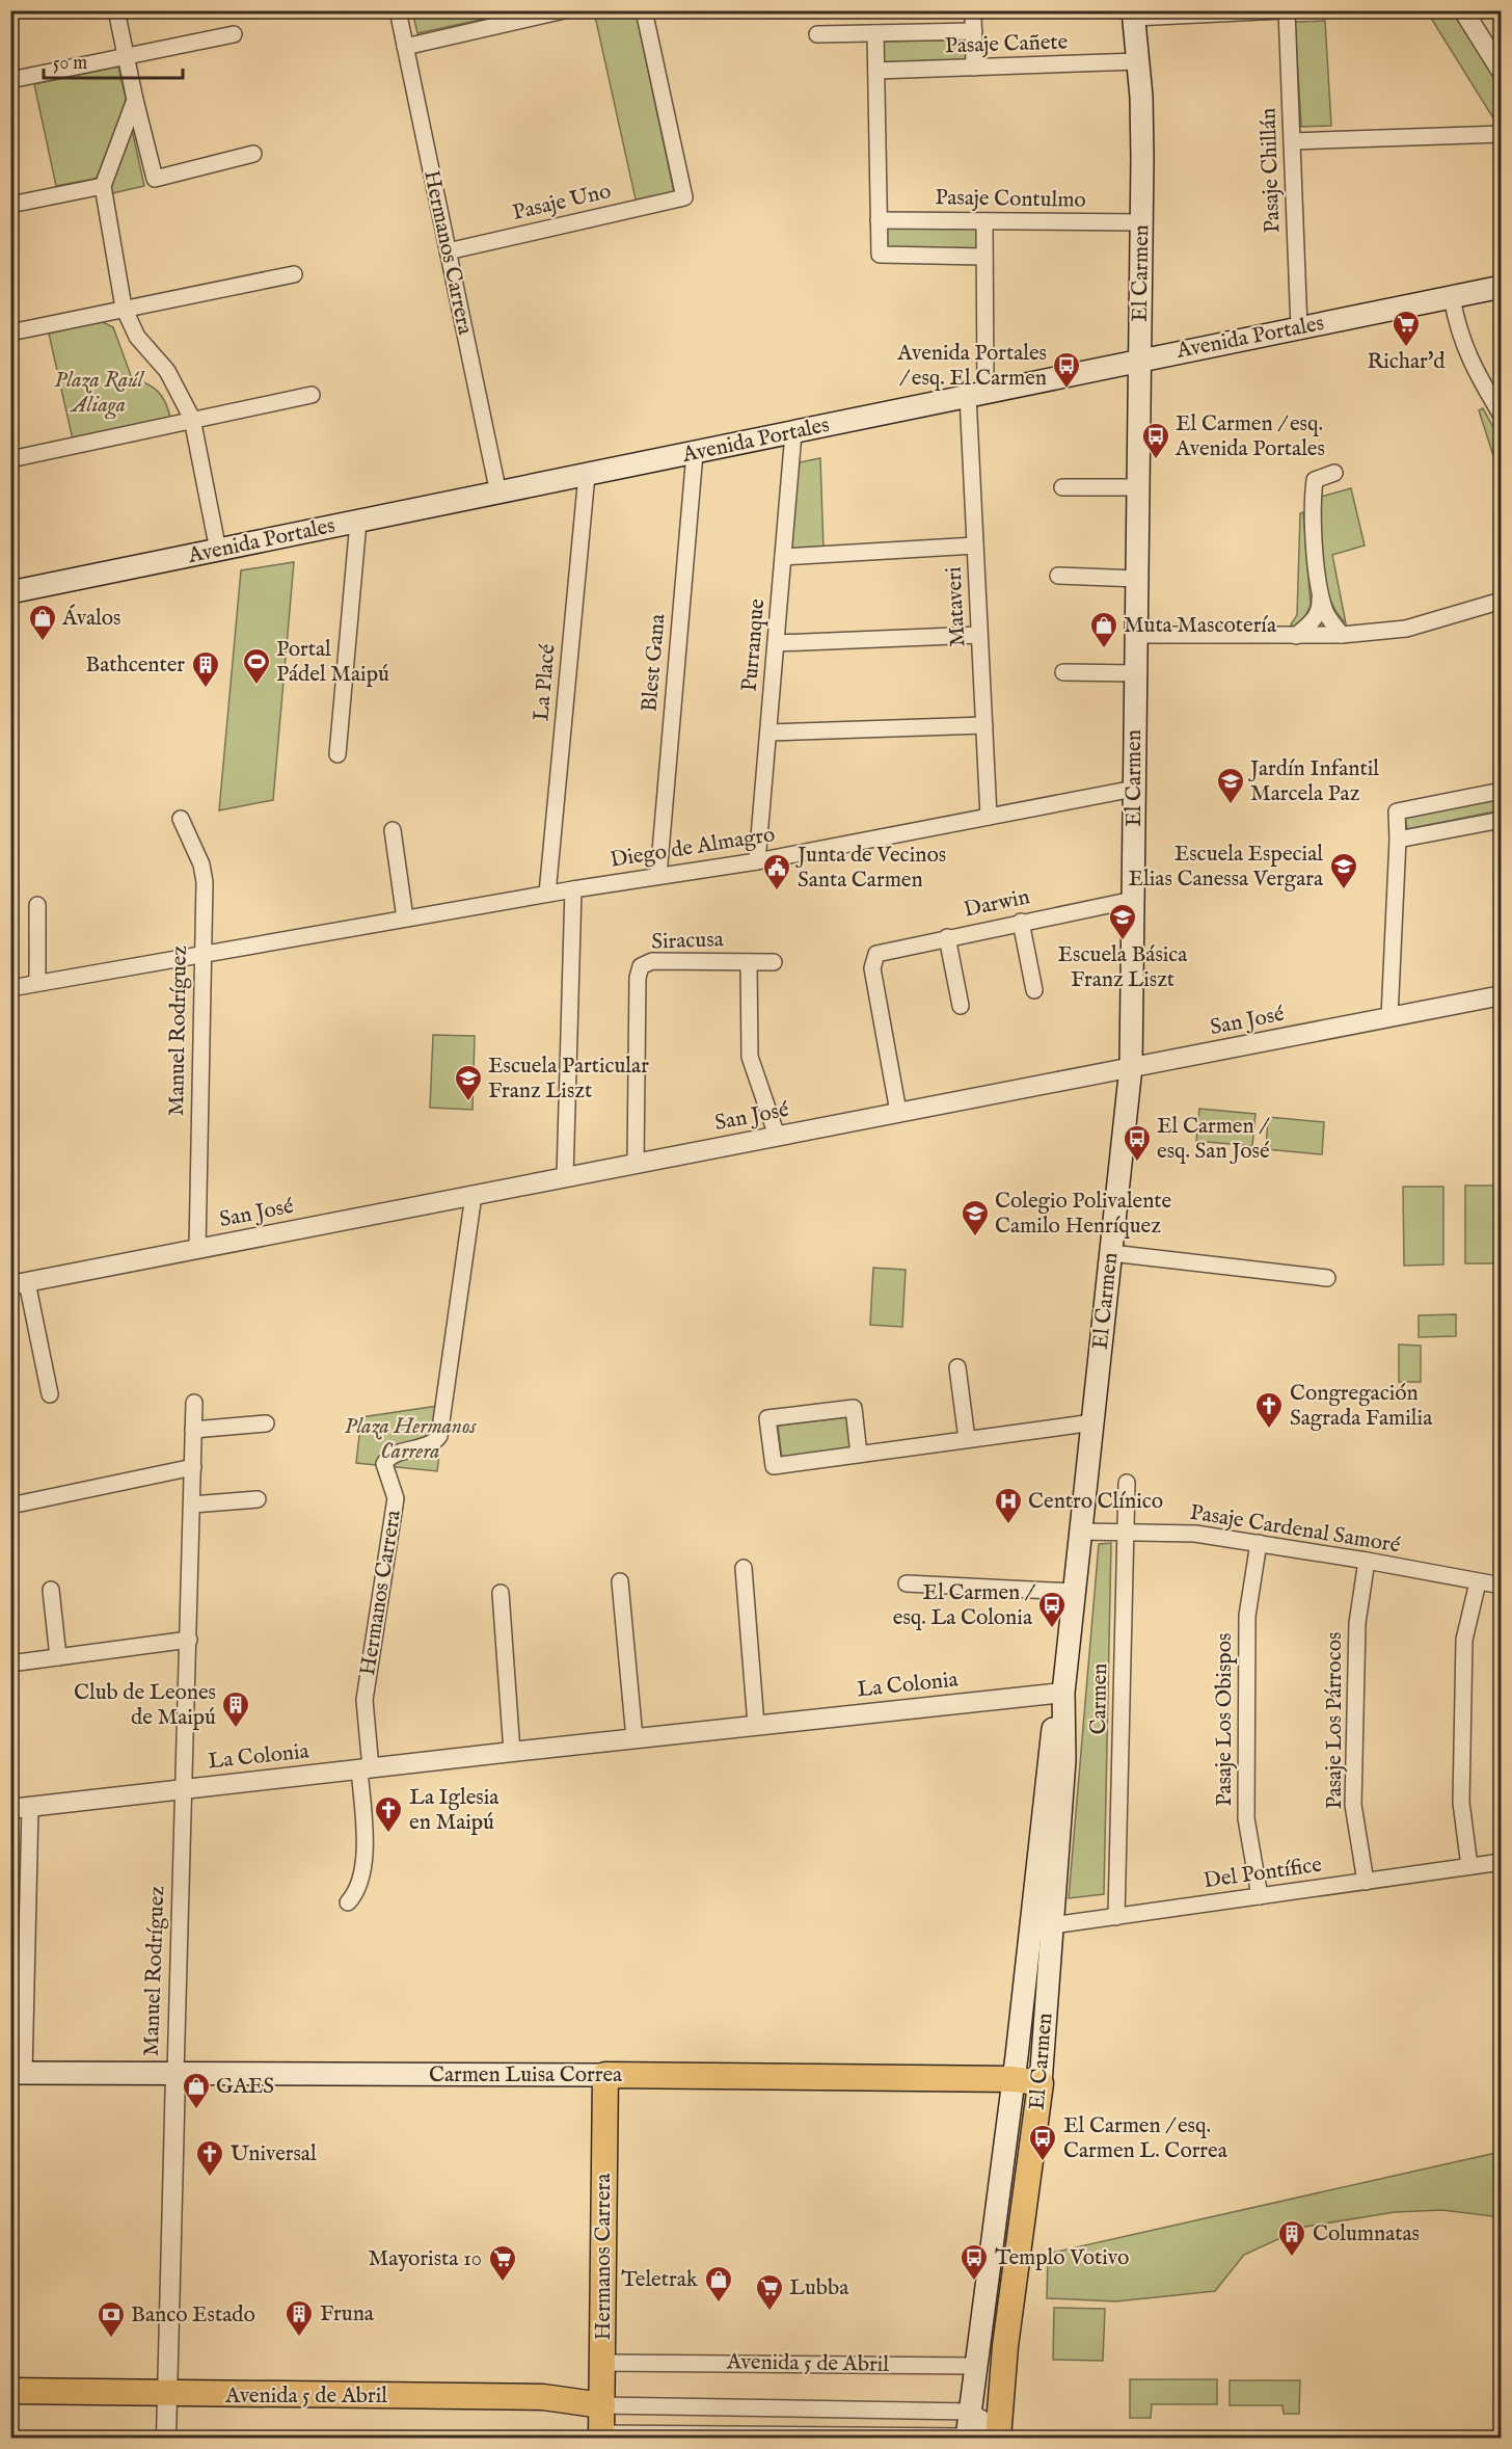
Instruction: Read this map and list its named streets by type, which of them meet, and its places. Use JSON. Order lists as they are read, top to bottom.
{
  "streets": {
    "main road": [
      "Hermanos Carrera",
      "El Carmen",
      "Avenida Portales",
      "Carmen Luisa Correa",
      "Avenida 5 de Abril"
    ],
    "street": [
      "Pasaje Cañete",
      "Pasaje Chillán",
      "Pasaje Contulmo",
      "Pasaje Uno",
      "Mataveri",
      "Purranque",
      "Blest Gana",
      "La Placé",
      "Diego de Almagro",
      "Darwin",
      "Siracusa",
      "San José",
      "Manuel Rodríguez",
      "Pasaje Cardenal Samoré",
      "La Colonia",
      "Carmen",
      "Pasaje Los Obispos",
      "Pasaje Los Párrocos",
      "Del Pontífice"
    ]
  },
  "crossings": [
    ["Pasaje Cañete", "El Carmen"],
    ["Pasaje Chillán", "Avenida Portales"],
    ["Pasaje Contulmo", "El Carmen"],
    ["Pasaje Contulmo", "Mataveri"],
    ["Pasaje Uno", "Hermanos Carrera"],
    ["Hermanos Carrera", "Avenida Portales"],
    ["Hermanos Carrera", "San José"],
    ["Hermanos Carrera", "La Colonia"],
    ["Hermanos Carrera", "Carmen Luisa Correa"],
    ["Hermanos Carrera", "Avenida 5 de Abril"],
    ["El Carmen", "Avenida Portales"],
    ["El Carmen", "Diego de Almagro"],
    ["El Carmen", "Darwin"],
    ["El Carmen", "San José"],
    ["El Carmen", "Pasaje Cardenal Samoré"],
    ["El Carmen", "La Colonia"],
    ["El Carmen", "Del Pontífice"],
    ["El Carmen", "Carmen Luisa Correa"],
    ["El Carmen", "Avenida 5 de Abril"],
    ["Avenida Portales", "Mataveri"],
    ["Avenida Portales", "Purranque"],
    ["Avenida Portales", "Blest Gana"],
    ["Avenida Portales", "La Placé"],
    ["Mataveri", "Diego de Almagro"],
    ["Purranque", "Diego de Almagro"],
    ["Blest Gana", "Diego de Almagro"],
    ["La Placé", "Diego de Almagro"],
    ["Diego de Almagro", "Manuel Rodríguez"],
    ["Darwin", "San José"],
    ["Siracusa", "San José"],
    ["San José", "Manuel Rodríguez"],
    ["Manuel Rodríguez", "La Colonia"],
    ["Manuel Rodríguez", "Carmen Luisa Correa"],
    ["Manuel Rodríguez", "Avenida 5 de Abril"],
    ["Pasaje Cardenal Samoré", "Carmen"],
    ["Pasaje Cardenal Samoré", "Pasaje Los Obispos"],
    ["Pasaje Cardenal Samoré", "Pasaje Los Párrocos"],
    ["Carmen", "Del Pontífice"],
    ["Pasaje Los Obispos", "Del Pontífice"],
    ["Pasaje Los Párrocos", "Del Pontífice"]
  ],
  "parks": ["Plaza Raúl Aliaga", "Plaza Hermanos Carrera"],
  "places": {
    "supermarket": ["Richar'd", "Mayorista 10", "Lubba"],
    "bus stop": [
      "Avenida Portales / esq. El Carmen",
      "El Carmen / esq. Avenida Portales",
      "El Carmen / esq. San José",
      "El Carmen / esq. La Colonia",
      "El Carmen / esq. Carmen L. Correa",
      "Templo Votivo"
    ],
    "shop": [
      "Ávalos",
      "Muta Mascotería",
      "GAES",
      "Teletrak"
    ],
    "sports": ["Portal Pádel Maipú"],
    "building": [
      "Bathcenter",
      "Club de Leones de Maipú",
      "Columnatas",
      "Fruna"
    ],
    "school or university": [
      "Jardín Infantil Marcela Paz",
      "Escuela Especial Elias Canessa Vergara",
      "Escuela Básica Franz Liszt",
      "Escuela Particular Franz Liszt",
      "Colegio Polivalente Camilo Henríquez"
    ],
    "public building": ["Junta de Vecinos Santa Carmen"],
    "church": ["Congregación Sagrada Familia", "La Iglesia en Maipú", "Universal"],
    "hospital": ["Centro Clínico"],
    "bank": ["Banco Estado"]
  },
  "scale_bar": "50 m"
}
